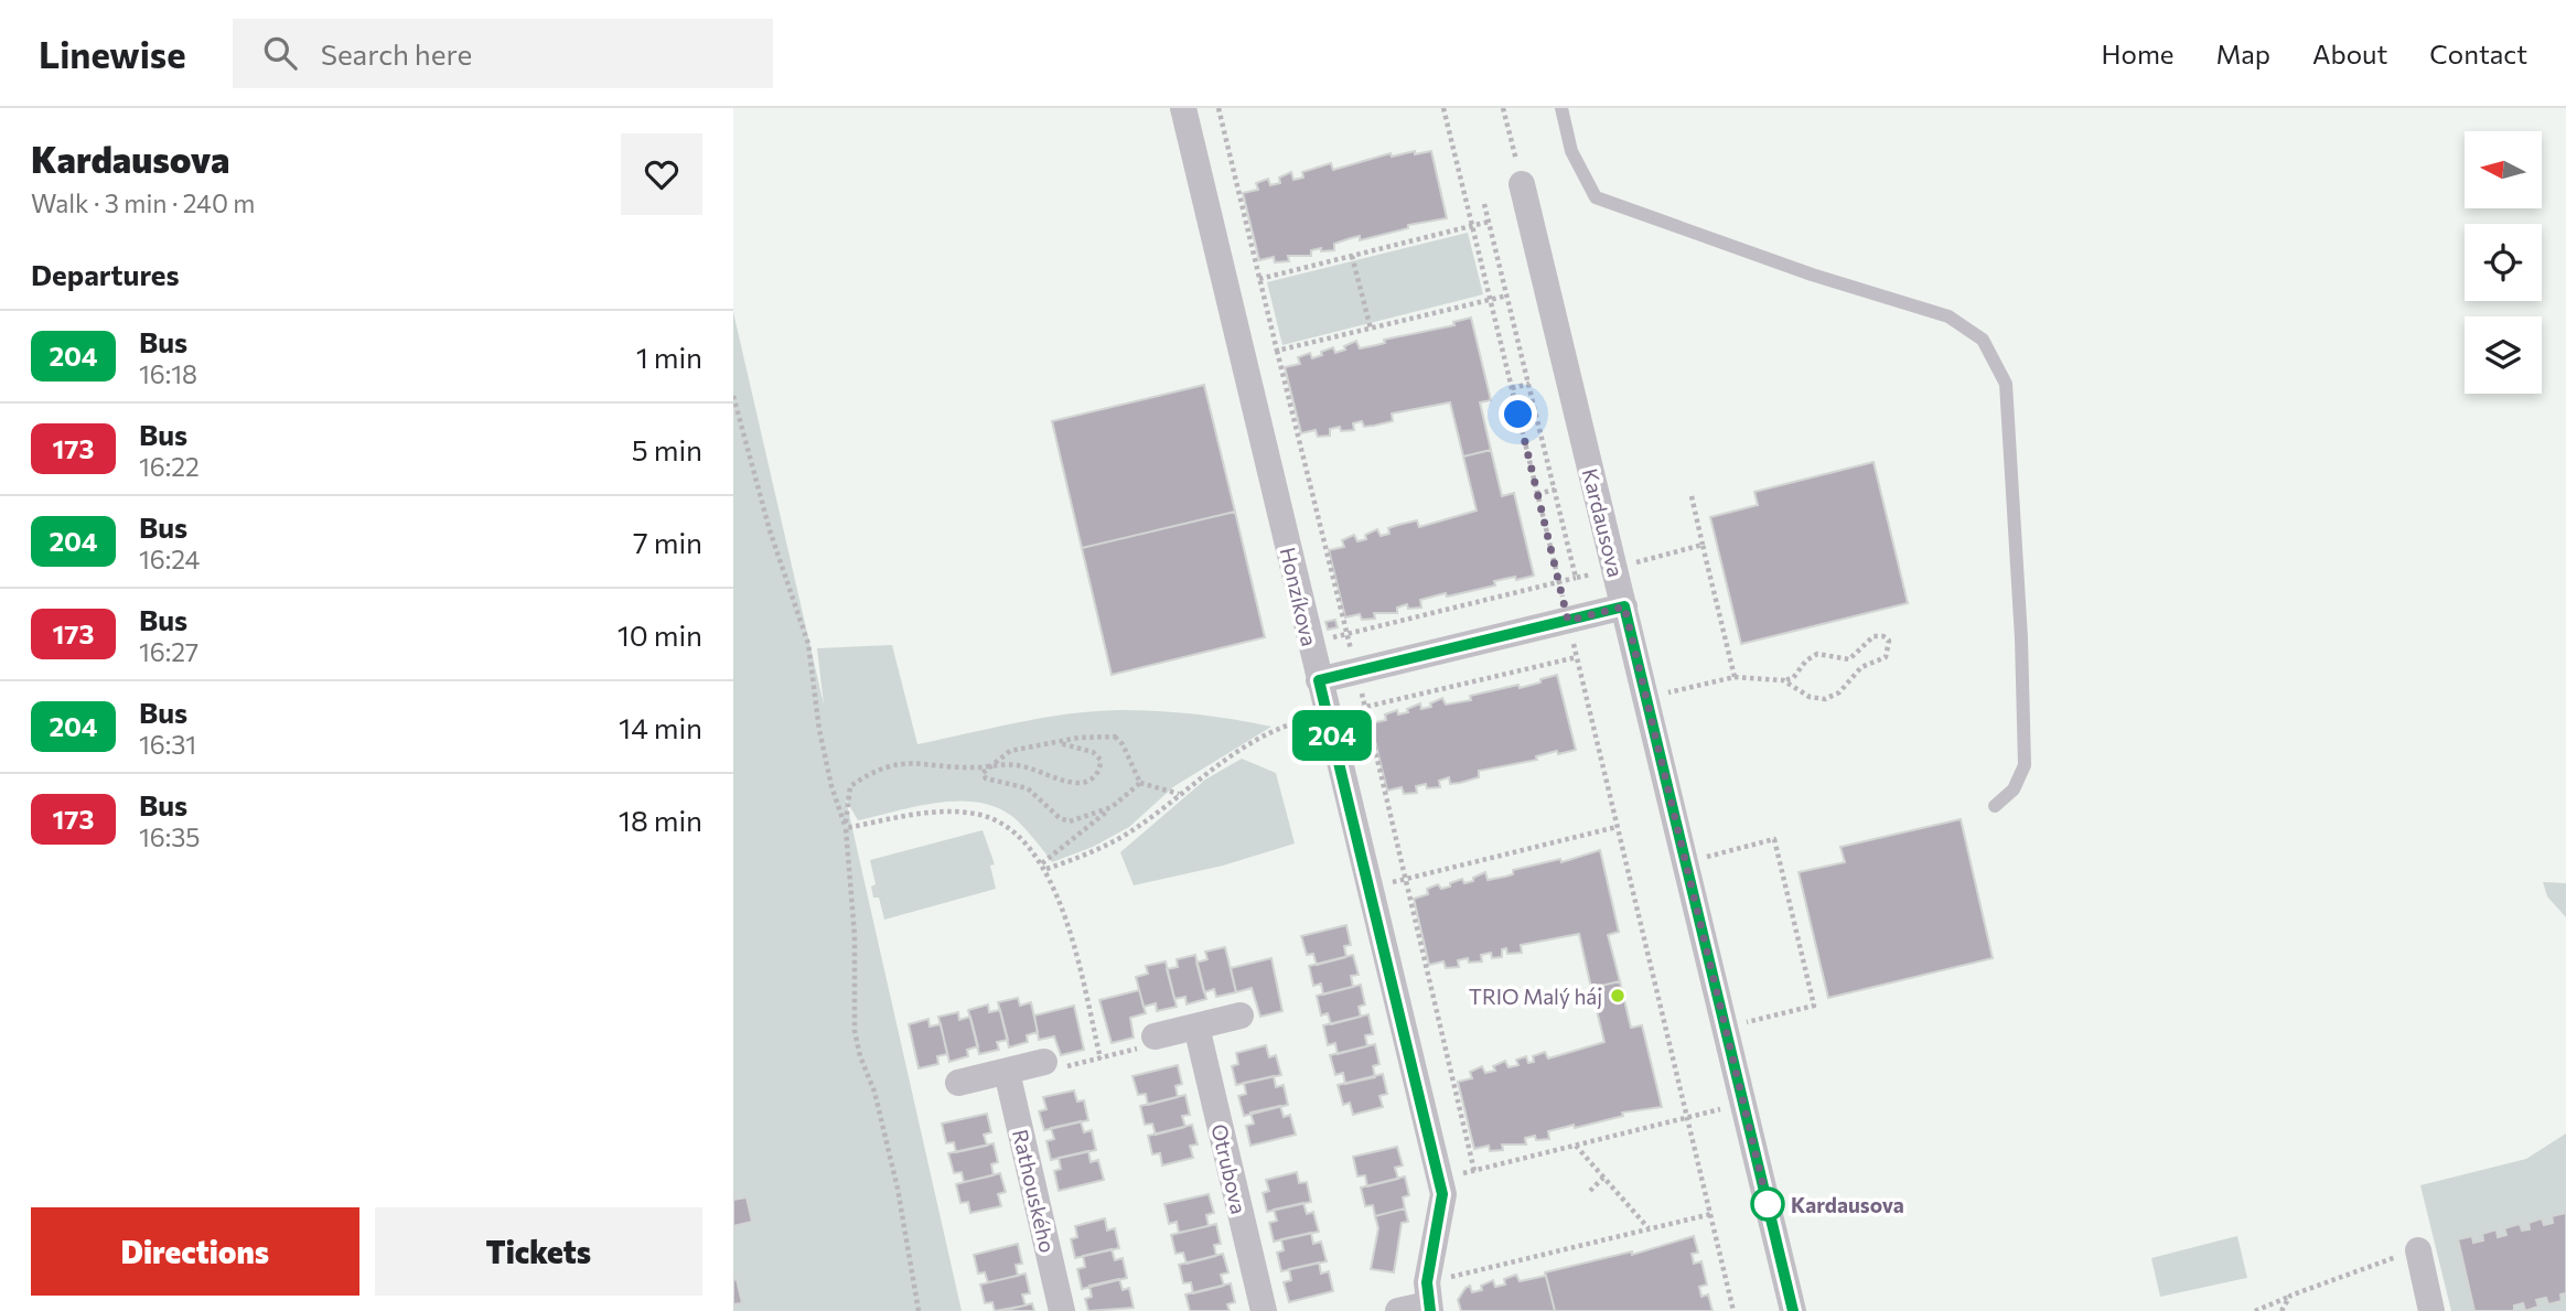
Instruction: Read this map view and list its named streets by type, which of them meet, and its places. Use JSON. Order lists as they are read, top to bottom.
{
  "streets": {
    "street": [
      "Kardausova",
      "Honzíkova",
      "Otrubova",
      "Rathouského"
    ]
  },
  "places": ["TRIO Malý háj", "Kardausova"],
  "lines": ["bus line 204"],
  "north": "left",
  "page": {
    "header": "Linewise",
    "search": "Search here",
    "nav": [
      "Home",
      "Map",
      "About",
      "Contact"
    ],
    "heading": [
      ["Kardausova", "Walk · 3 min · 240 m"],
      "Departures"
    ],
    "on_map": "204",
    "list": [
      {
        "mark": "204",
        "name": "Bus",
        "note": "16:18",
        "value": "1 min"
      },
      {
        "mark": "173",
        "name": "Bus",
        "note": "16:22",
        "value": "5 min"
      },
      {
        "mark": "204",
        "name": "Bus",
        "note": "16:24",
        "value": "7 min"
      },
      {
        "mark": "173",
        "name": "Bus",
        "note": "16:27",
        "value": "10 min"
      },
      {
        "mark": "204",
        "name": "Bus",
        "note": "16:31",
        "value": "14 min"
      },
      {
        "mark": "173",
        "name": "Bus",
        "note": "16:35",
        "value": "18 min"
      }
    ],
    "buttons": ["Directions", "Tickets"]
  }
}
